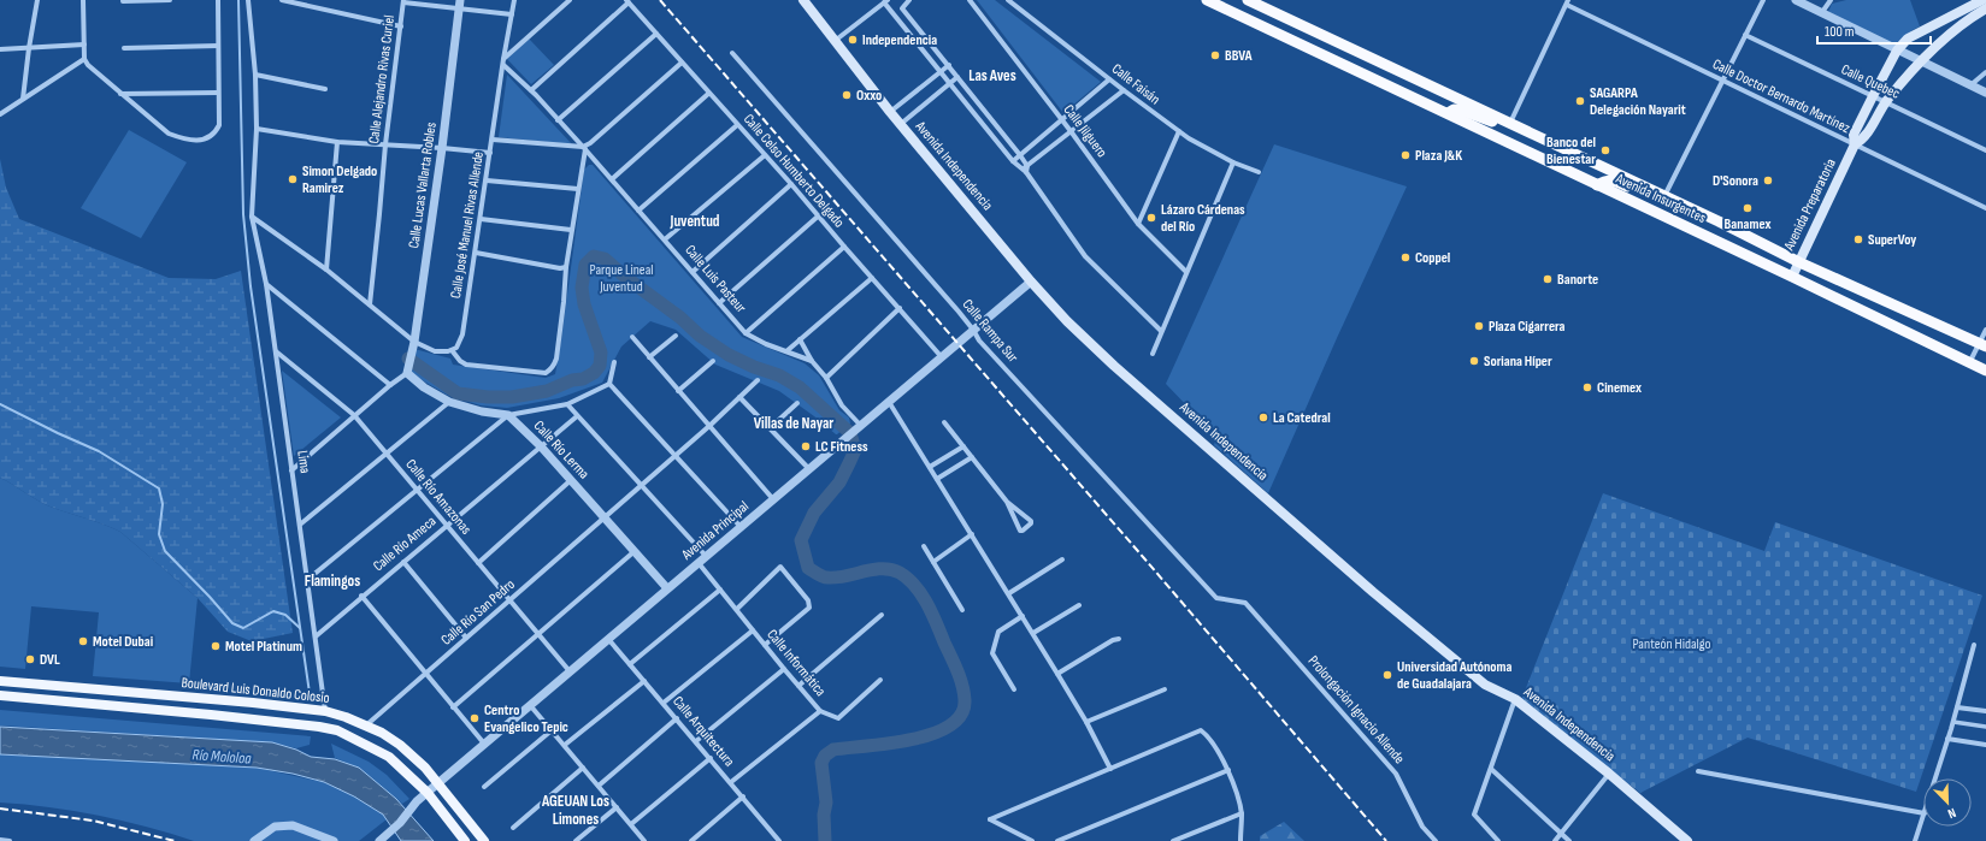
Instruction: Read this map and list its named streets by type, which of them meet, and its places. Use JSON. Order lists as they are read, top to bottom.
{
  "streets": {
    "highway": ["Avenida Insurgentes"],
    "main road": ["Avenida Independencia", "Avenida Preparatoria", "Boulevard Luis Donaldo Colosio"],
    "street": [
      "Calle Alejandro Rivas Curiel",
      "Calle Quebec",
      "Calle Faisán",
      "Calle Doctor Bernardo Martínez",
      "Calle Jilguero",
      "Calle Celso Humberto Delgado",
      "Calle Lucas Vallarta Robles",
      "Calle José Manuel Rivas Allende",
      "Calle Luis Pasteur",
      "Calle Rampa Sur",
      "Calle Río Lerma",
      "Lima",
      "Calle Río Amazonas",
      "Avenida Principal",
      "Calle Río Ameca",
      "Calle Río San Pedro",
      "Calle Informática",
      "Prolongación Ignacio Allende",
      "Calle Arquitectura"
    ]
  },
  "crossings": [
    ["Calle Quebec", "Avenida Preparatoria"],
    ["Calle Doctor Bernardo Martínez", "Avenida Preparatoria"],
    ["Avenida Independencia", "Avenida Principal"],
    ["Calle Celso Humberto Delgado", "Avenida Principal"],
    ["Avenida Insurgentes", "Avenida Preparatoria"],
    ["Calle José Manuel Rivas Allende", "Calle Luis Pasteur"],
    ["Calle Luis Pasteur", "Avenida Principal"],
    ["Calle Rampa Sur", "Avenida Principal"],
    ["Calle Rampa Sur", "Prolongación Ignacio Allende"],
    ["Calle Río Lerma", "Avenida Principal"],
    ["Calle Río Lerma", "Calle Río Ameca"],
    ["Calle Río Lerma", "Calle Río San Pedro"],
    ["Lima", "Calle Río Amazonas"],
    ["Lima", "Calle Río Ameca"],
    ["Lima", "Boulevard Luis Donaldo Colosio"],
    ["Calle Río Amazonas", "Avenida Principal"],
    ["Calle Río Amazonas", "Calle Río Ameca"],
    ["Calle Río Amazonas", "Calle Río San Pedro"],
    ["Avenida Principal", "Calle Informática"],
    ["Avenida Principal", "Boulevard Luis Donaldo Colosio"],
    ["Avenida Principal", "Calle Arquitectura"],
    ["Calle Río San Pedro", "Boulevard Luis Donaldo Colosio"],
    ["Calle Informática", "Calle Arquitectura"]
  ],
  "districts": [
    "Las Aves",
    "Juventud",
    "Villas de Nayar",
    "Flamingos",
    "AGEUAN Los Limones"
  ],
  "water": ["Río Mololoa"],
  "parks": ["Parque Lineal Juventud", "Panteón Hidalgo"],
  "places": [
    "Independencia",
    "BBVA",
    "Oxxo",
    "SAGARPA Delegación Nayarit",
    "Banco del Bienestar",
    "Plaza J&K",
    "Simon Delgado Ramirez",
    "D'Sonora",
    "Banamex",
    "Lázaro Cárdenas del Río",
    "SuperVoy",
    "Coppel",
    "Banorte",
    "Plaza Cigarrera",
    "Soriana Híper",
    "Cinemex",
    "La Catedral",
    "LC Fitness",
    "Motel Dubai",
    "Motel Platinum",
    "DVL",
    "Universidad Autónoma de Guadalajara",
    "Centro Evangelico Tepic"
  ],
  "scale_bar": "100 m",
  "north": "bottom right"
}
